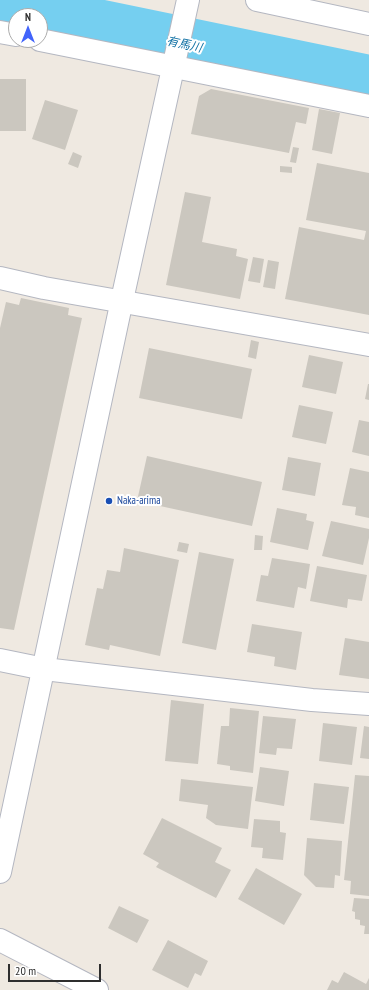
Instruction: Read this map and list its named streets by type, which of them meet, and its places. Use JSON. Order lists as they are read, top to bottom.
{
  "water": ["有馬川"],
  "places": ["Naka-arima"],
  "scale_bar": "20 m",
  "north": "top"
}
